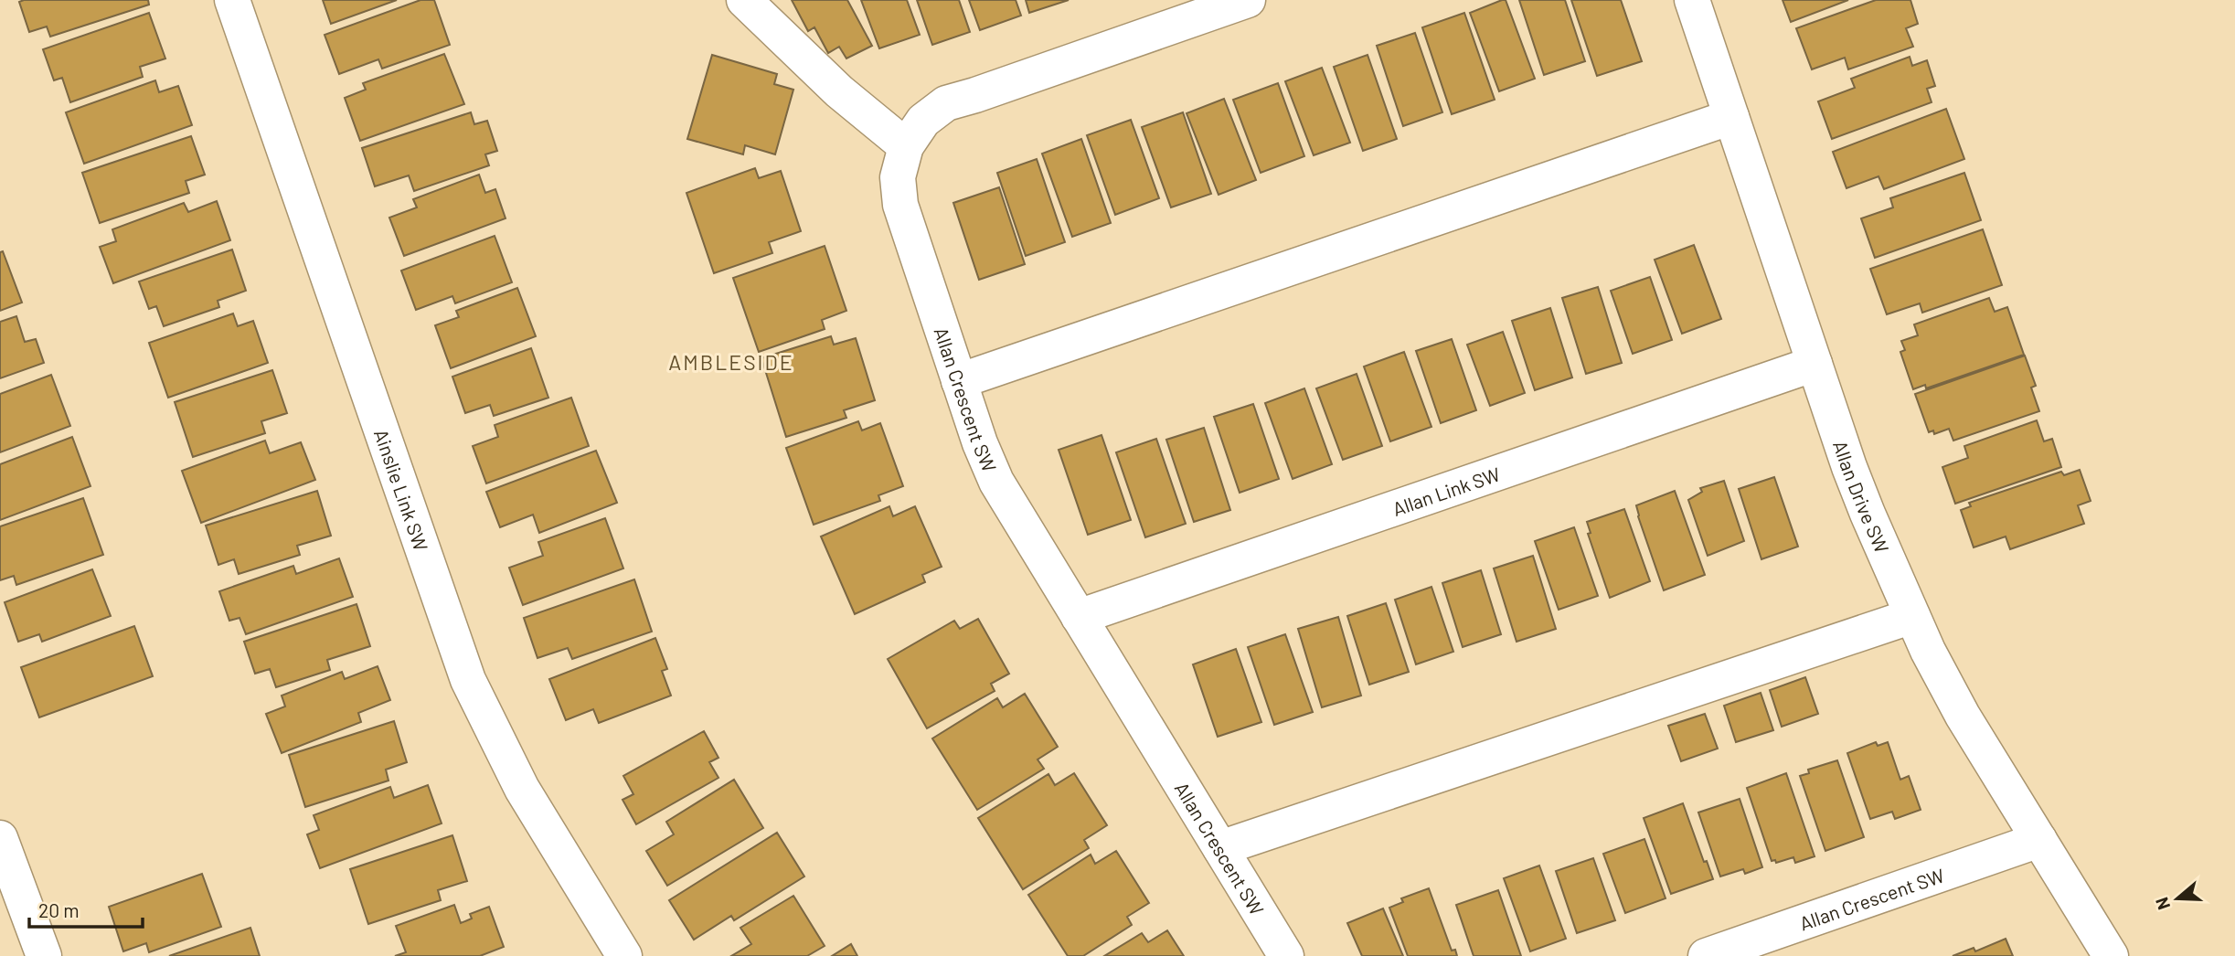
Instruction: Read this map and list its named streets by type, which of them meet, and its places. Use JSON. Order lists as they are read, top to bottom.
{
  "streets": {
    "street": [
      "Allan Crescent SW",
      "Ainslie Link SW",
      "Allan Link SW",
      "Allan Drive SW"
    ]
  },
  "crossings": [
    ["Allan Crescent SW", "Allan Link SW"],
    ["Allan Crescent SW", "Allan Drive SW"],
    ["Allan Link SW", "Allan Drive SW"]
  ],
  "districts": ["AMBLESIDE"],
  "scale_bar": "20 m",
  "north": "left"
}
